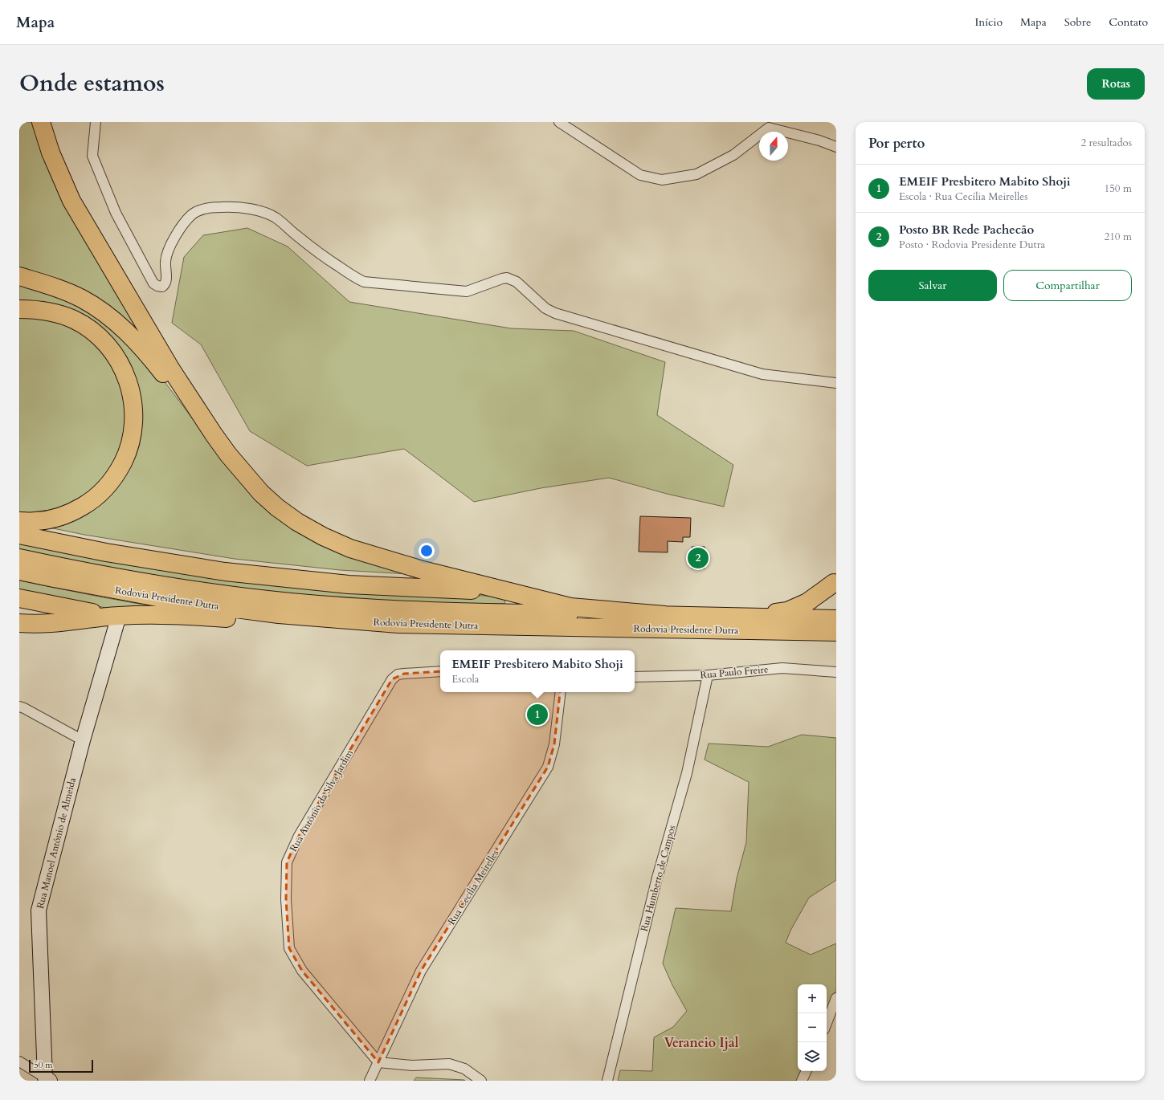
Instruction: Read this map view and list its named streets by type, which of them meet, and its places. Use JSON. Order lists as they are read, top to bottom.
{
  "streets": {
    "highway": ["Rodovia Presidente Dutra"],
    "street": [
      "Rua Paulo Freire",
      "Rua Antônio da Silva Jardim",
      "Rua Manoel Antônio de Almeida",
      "Rua Humberto de Campos",
      "Rua Cecília Meirelles"
    ]
  },
  "crossings": [
    ["Rua Paulo Freire", "Rua Humberto de Campos"],
    ["Rua Antônio da Silva Jardim", "Rua Cecília Meirelles"]
  ],
  "districts": ["Veraneio Ijal"],
  "scale_bar": "50 m",
  "north": "top",
  "page": {
    "header": "Mapa",
    "nav": [
      "Início",
      "Mapa",
      "Sobre",
      "Contato"
    ],
    "title": "Onde estamos",
    "buttons": [
      "Rotas",
      ["Salvar", "Compartilhar"]
    ],
    "heading": ["Por perto", "2 resultados"],
    "list": [
      {
        "mark": "1",
        "name": "EMEIF Presbitero Mabito Shoji",
        "note": "Escola · Rua Cecília Meirelles",
        "value": "150 m"
      },
      {
        "mark": "2",
        "name": "Posto BR Rede Pachecão",
        "note": "Posto · Rodovia Presidente Dutra",
        "value": "210 m"
      }
    ],
    "pins": ["2", "1"],
    "popup": ["EMEIF Presbitero Mabito Shoji", "Escola"],
    "map_buttons": ["+", "−"],
    "scale": "50 m"
  }
}
